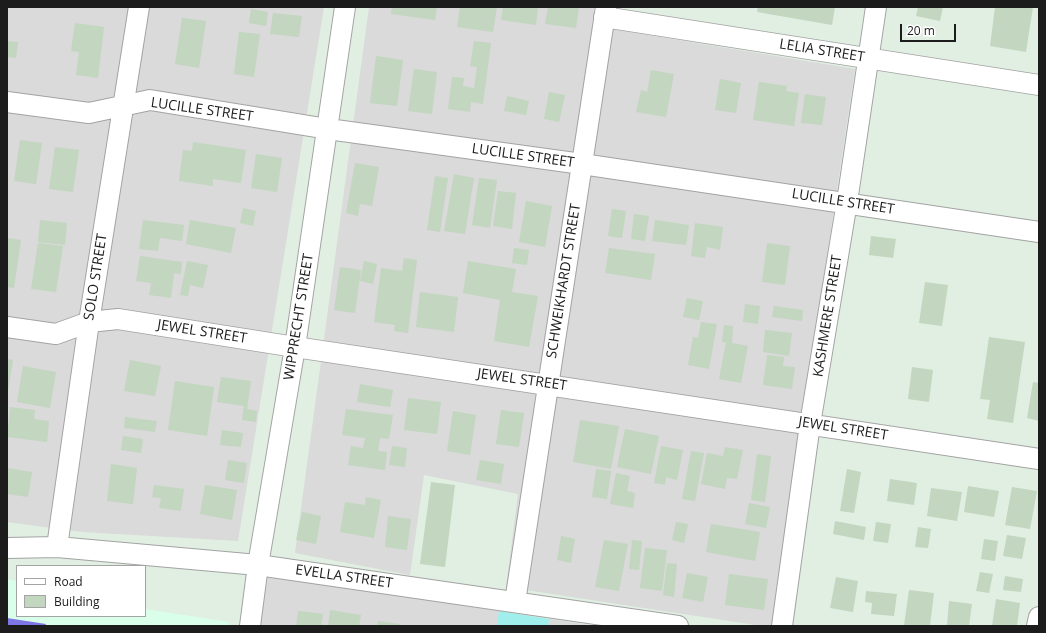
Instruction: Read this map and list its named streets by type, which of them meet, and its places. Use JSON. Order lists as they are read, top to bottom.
{
  "streets": {
    "street": [
      "LELIA STREET",
      "LUCILLE STREET",
      "SOLO STREET",
      "SCHWEIKHARDT STREET",
      "KASHMERE STREET",
      "WIPPRECHT STREET",
      "JEWEL STREET",
      "EVELLA STREET"
    ]
  },
  "crossings": [
    ["LELIA STREET", "SCHWEIKHARDT STREET"],
    ["LELIA STREET", "KASHMERE STREET"],
    ["LUCILLE STREET", "SOLO STREET"],
    ["LUCILLE STREET", "SCHWEIKHARDT STREET"],
    ["LUCILLE STREET", "KASHMERE STREET"],
    ["LUCILLE STREET", "WIPPRECHT STREET"],
    ["SOLO STREET", "JEWEL STREET"],
    ["SOLO STREET", "EVELLA STREET"],
    ["SCHWEIKHARDT STREET", "JEWEL STREET"],
    ["SCHWEIKHARDT STREET", "EVELLA STREET"],
    ["KASHMERE STREET", "JEWEL STREET"],
    ["WIPPRECHT STREET", "JEWEL STREET"],
    ["WIPPRECHT STREET", "EVELLA STREET"]
  ],
  "legend": ["Road", "Building"],
  "scale_bar": "20 m"
}
